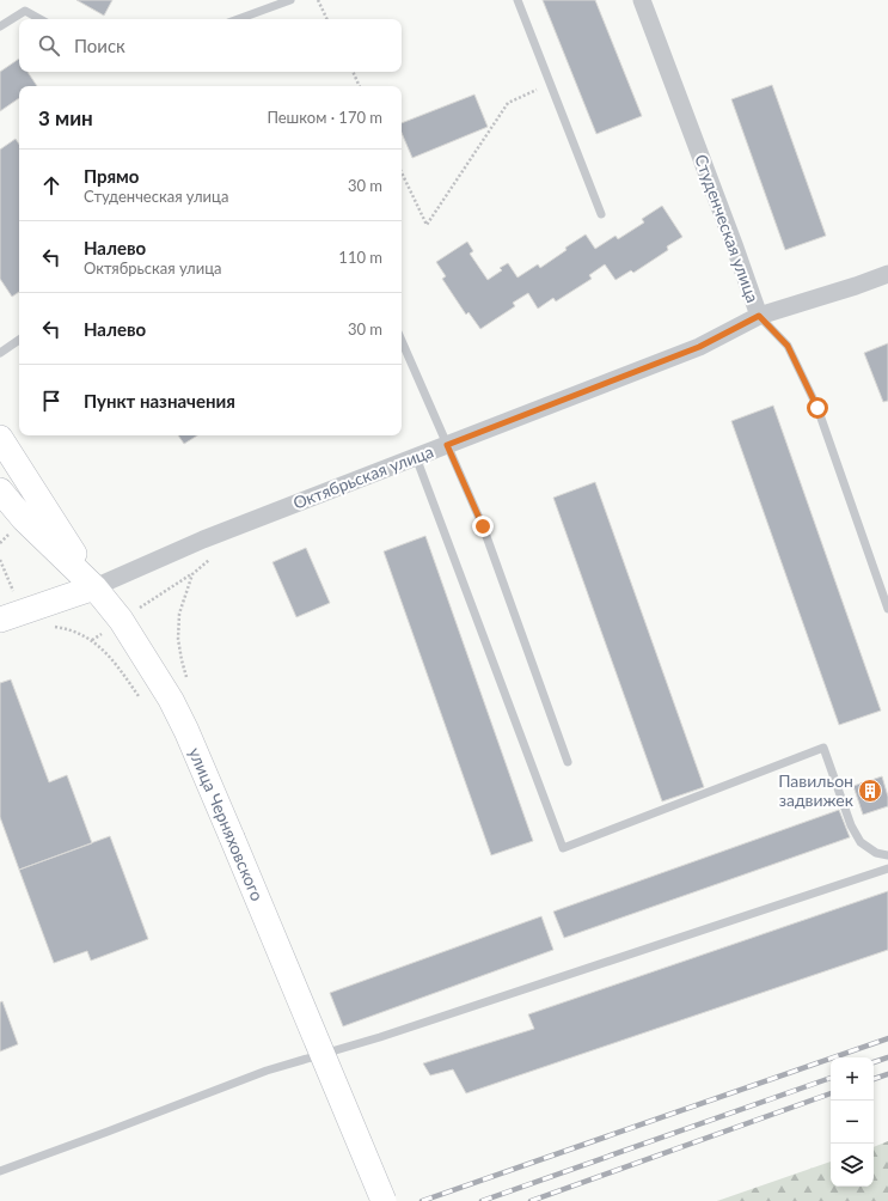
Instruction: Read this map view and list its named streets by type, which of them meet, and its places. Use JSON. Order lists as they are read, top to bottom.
{
  "streets": {
    "street": ["Студенческая улица", "Октябрьская улица", "улица Черняховского"]
  },
  "crossings": [
    ["Студенческая улица", "Октябрьская улица"],
    ["Октябрьская улица", "улица Черняховского"]
  ],
  "places": {
    "building": ["Павильон задвижек"]
  },
  "page": {
    "search": "Поиск",
    "heading": ["3 мин", "Пешком · 170 m"],
    "list": [
      ["Прямо", "Студенческая улица", "30 m"],
      ["Налево", "Октябрьская улица", "110 m"],
      ["Налево", "30 m"],
      "Пункт назначения"
    ],
    "map_buttons": ["+", "−"]
  }
}
